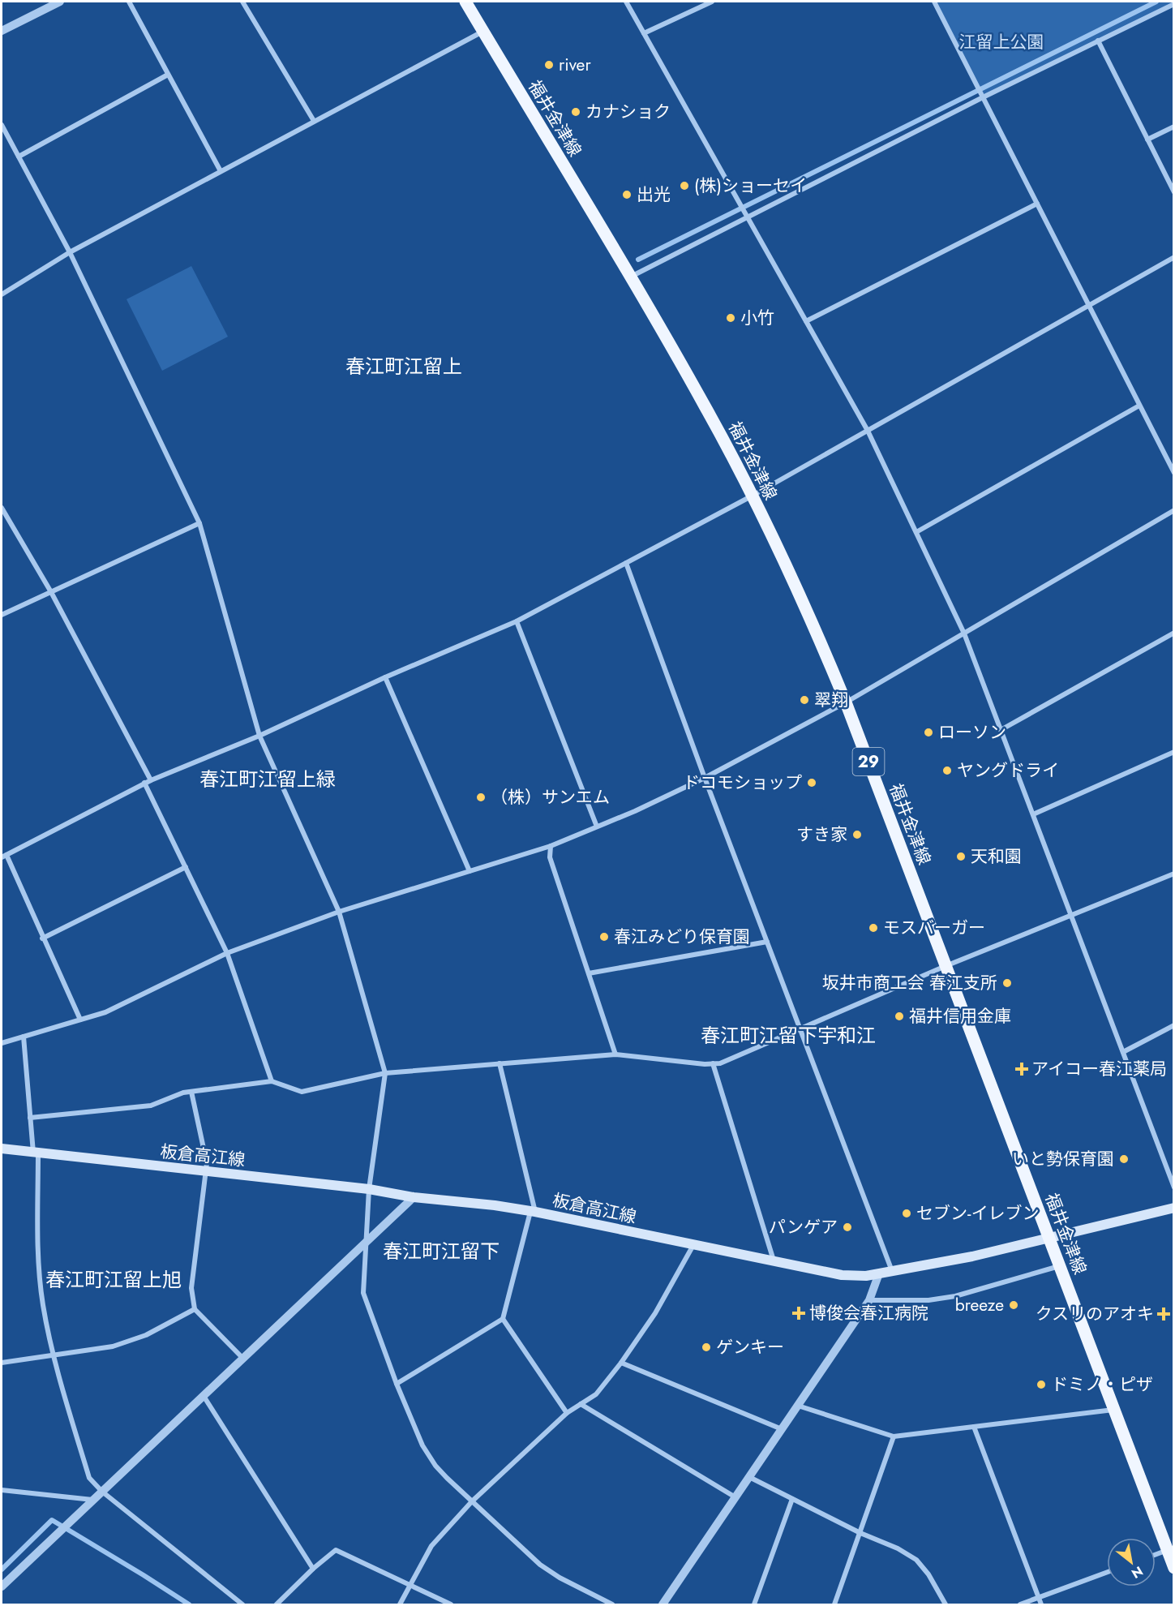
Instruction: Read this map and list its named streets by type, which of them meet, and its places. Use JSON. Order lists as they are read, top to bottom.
{
  "streets": {
    "main road": ["福井金津線", "29", "板倉高江線"]
  },
  "crossings": [
    ["福井金津線", "板倉高江線"]
  ],
  "districts": [
    "春江町江留上",
    "春江町江留上緑",
    "春江町江留下宇和江",
    "春江町江留下",
    "春江町江留上旭"
  ],
  "parks": ["江留上公園"],
  "places": {
    "other": [
      "river",
      "カナショク",
      "(株)ショーセイ",
      "出光",
      "小竹",
      "翠翔",
      "ローソン",
      "ヤングドライ",
      "ドコモショップ",
      "（株）サンエム",
      "すき家",
      "天和園",
      "モスバーガー",
      "春江みどり保育園",
      "坂井市商工会 春江支所",
      "福井信用金庫",
      "いと勢保育園",
      "セブン-イレブン",
      "パンゲア",
      "breeze",
      "ゲンキー",
      "ドミノ・ピザ"
    ],
    "health": ["アイコー春江薬局", "博俊会春江病院", "クスリのアオキ"]
  },
  "north": "bottom right"
}
